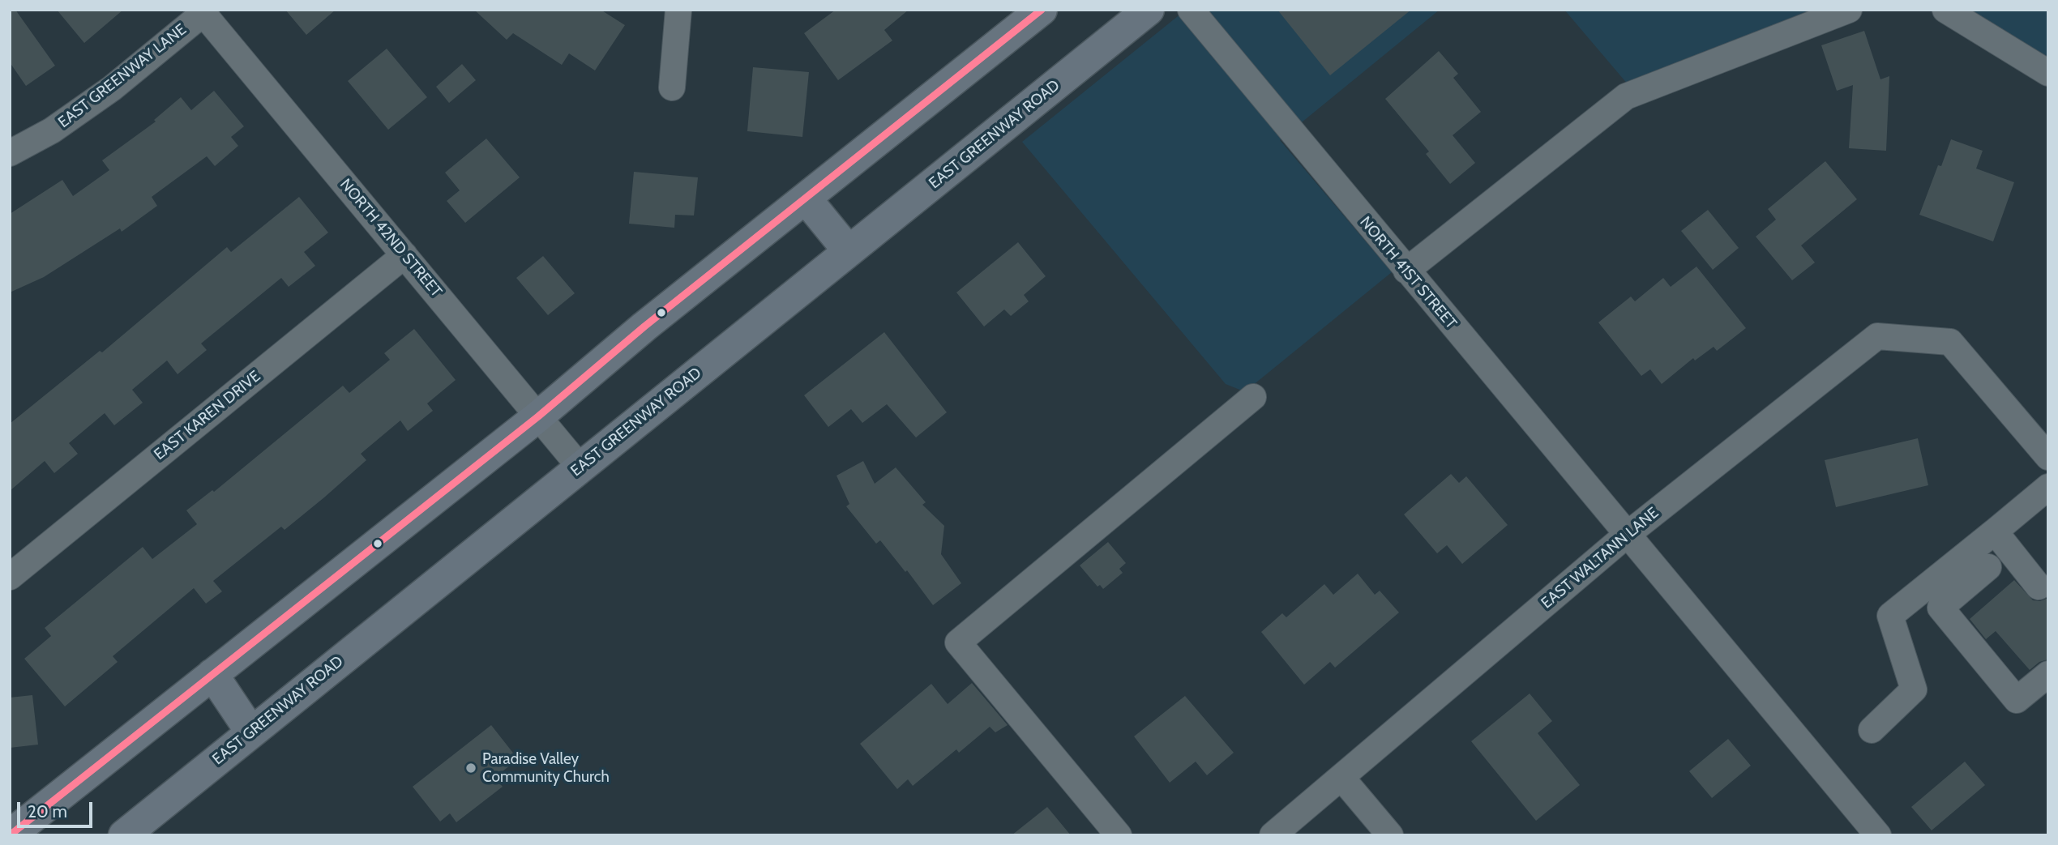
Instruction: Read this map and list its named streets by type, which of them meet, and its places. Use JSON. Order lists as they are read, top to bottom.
{
  "streets": {
    "main road": ["EAST GREENWAY ROAD"],
    "street": [
      "EAST GREENWAY LANE",
      "NORTH 42ND STREET",
      "NORTH 41ST STREET",
      "EAST KAREN DRIVE",
      "EAST WALTANN LANE"
    ]
  },
  "crossings": [
    ["EAST GREENWAY LANE", "NORTH 42ND STREET"],
    ["EAST GREENWAY ROAD", "NORTH 42ND STREET"],
    ["NORTH 42ND STREET", "EAST KAREN DRIVE"],
    ["NORTH 41ST STREET", "EAST WALTANN LANE"]
  ],
  "places": ["Paradise Valley Community Church"],
  "scale_bar": "20 m"
}
